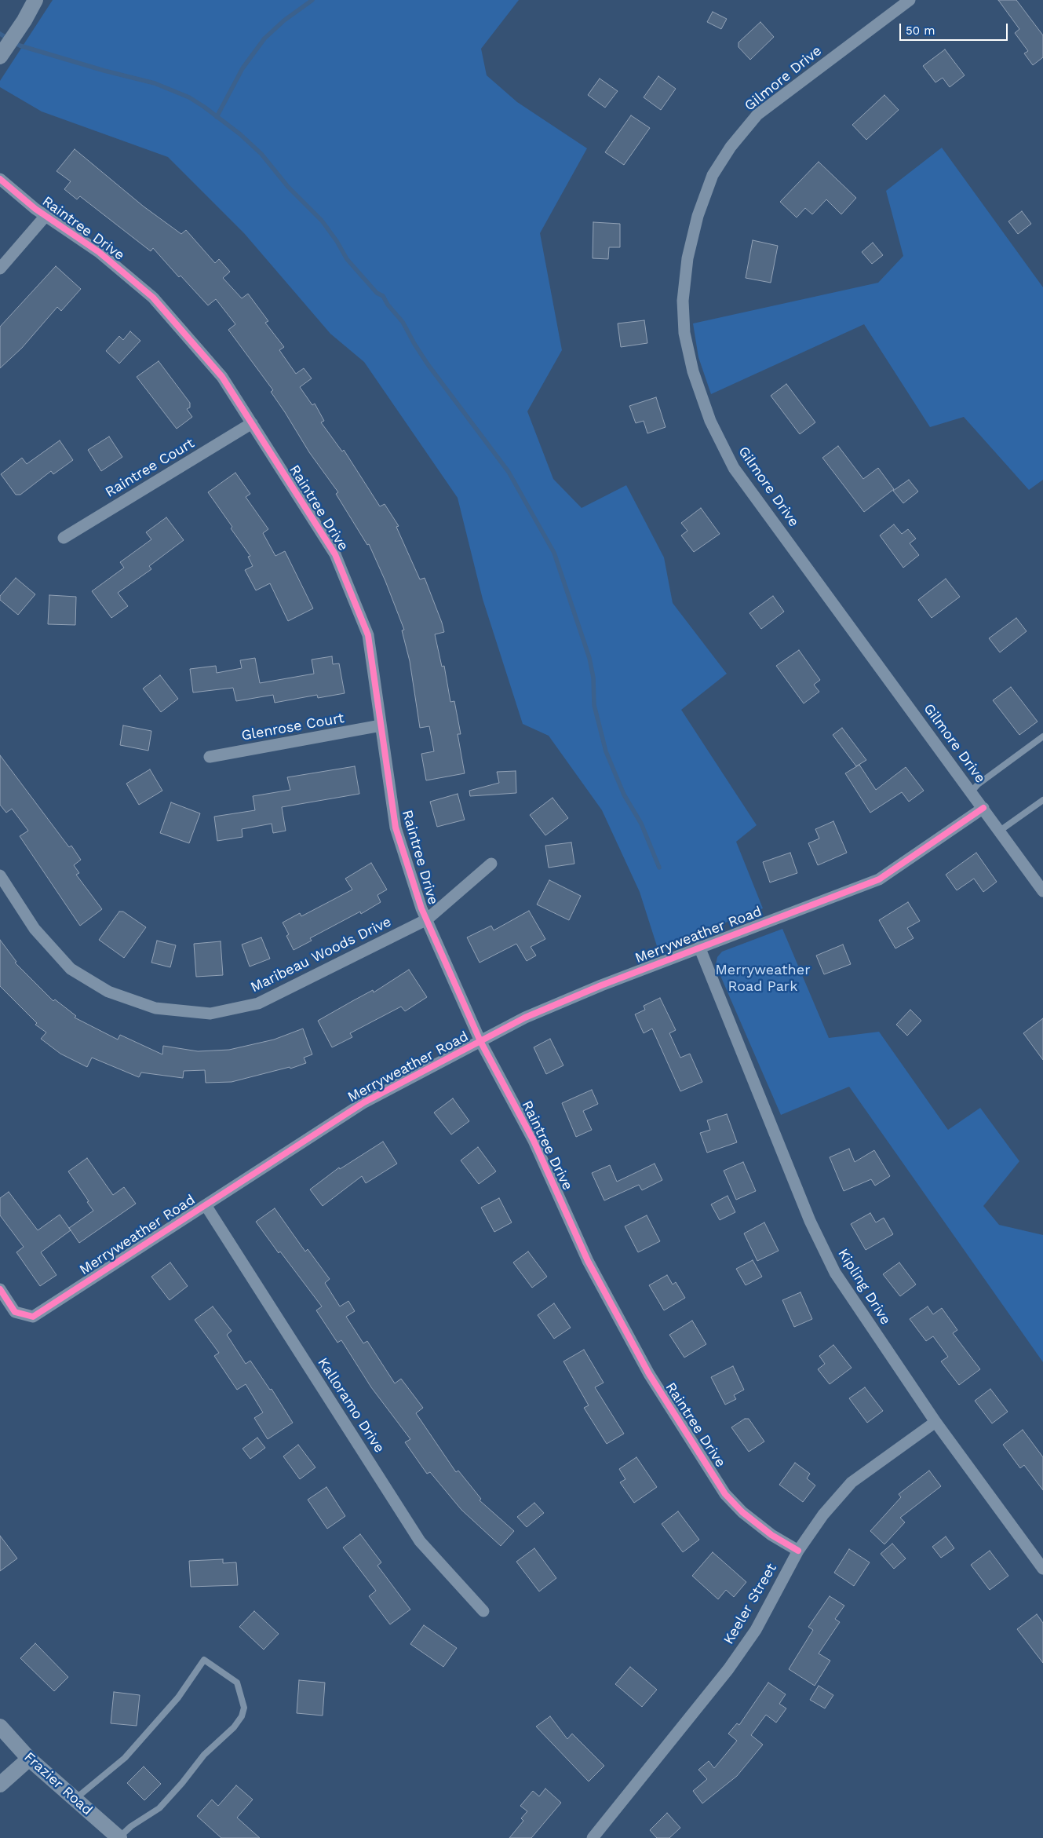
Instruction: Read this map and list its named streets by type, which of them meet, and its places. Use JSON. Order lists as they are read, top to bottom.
{
  "streets": {
    "street": [
      "Gilmore Drive",
      "Raintree Drive",
      "Raintree Court",
      "Glenrose Court",
      "Merryweather Road",
      "Maribeau Woods Drive",
      "Kipling Drive",
      "Kalloramo Drive",
      "Keeler Street",
      "Frazier Road"
    ]
  },
  "crossings": [
    ["Gilmore Drive", "Merryweather Road"],
    ["Raintree Drive", "Raintree Court"],
    ["Raintree Drive", "Glenrose Court"],
    ["Raintree Drive", "Merryweather Road"],
    ["Raintree Drive", "Maribeau Woods Drive"],
    ["Raintree Drive", "Keeler Street"],
    ["Merryweather Road", "Kipling Drive"],
    ["Merryweather Road", "Kalloramo Drive"],
    ["Kipling Drive", "Keeler Street"]
  ],
  "parks": ["Merryweather Road Park"],
  "scale_bar": "50 m"
}
